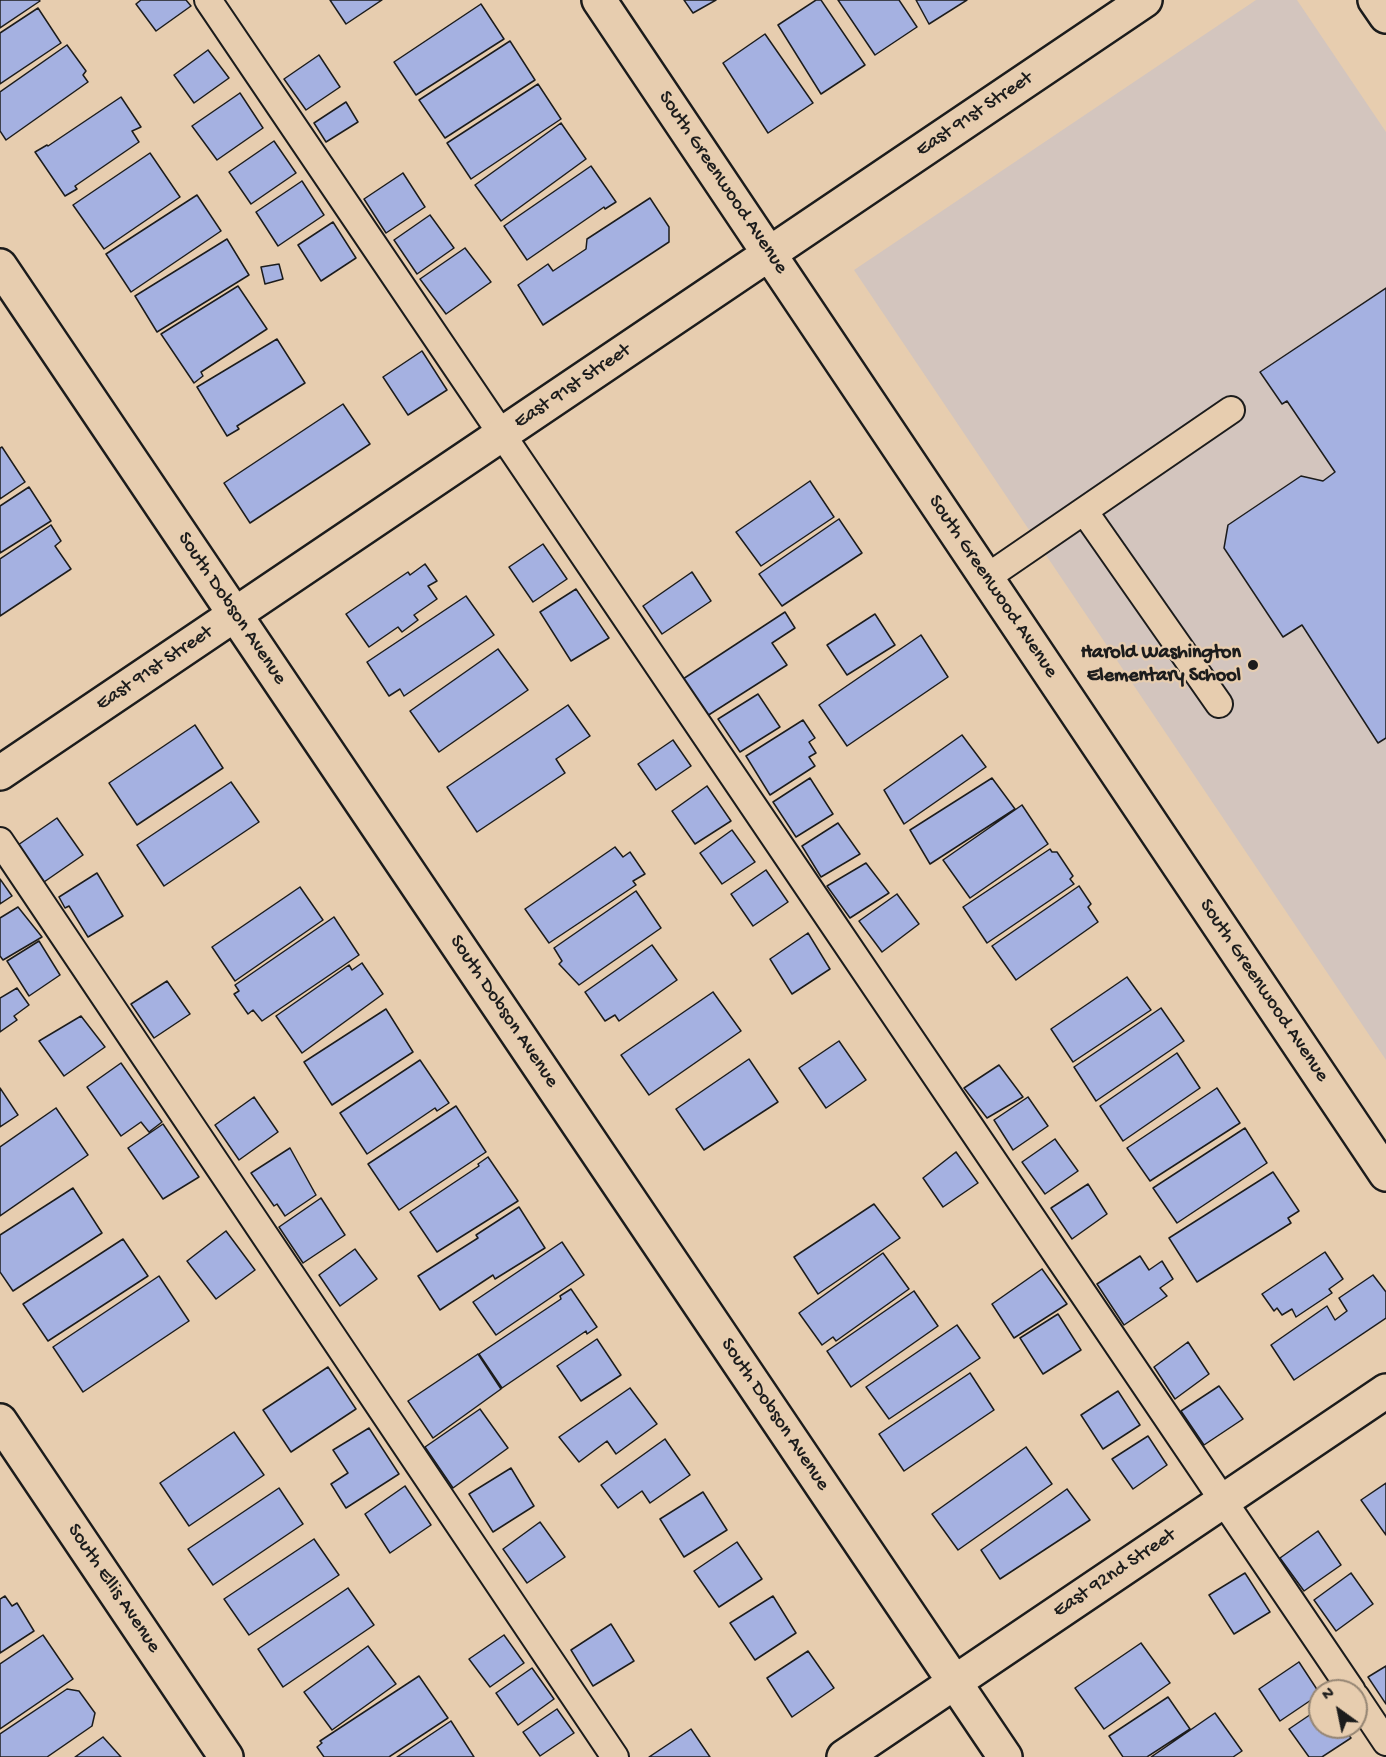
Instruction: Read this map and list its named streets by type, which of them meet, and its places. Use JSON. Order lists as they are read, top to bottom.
{
  "streets": {
    "street": [
      "East 91st Street",
      "South Greenwood Avenue",
      "South Dobson Avenue",
      "East 92nd Street",
      "South Ellis Avenue"
    ]
  },
  "crossings": [
    ["East 91st Street", "South Greenwood Avenue"],
    ["East 91st Street", "South Dobson Avenue"],
    ["South Dobson Avenue", "East 92nd Street"]
  ],
  "places": ["Harold Washington Elementary School"],
  "north": "top left"
}
